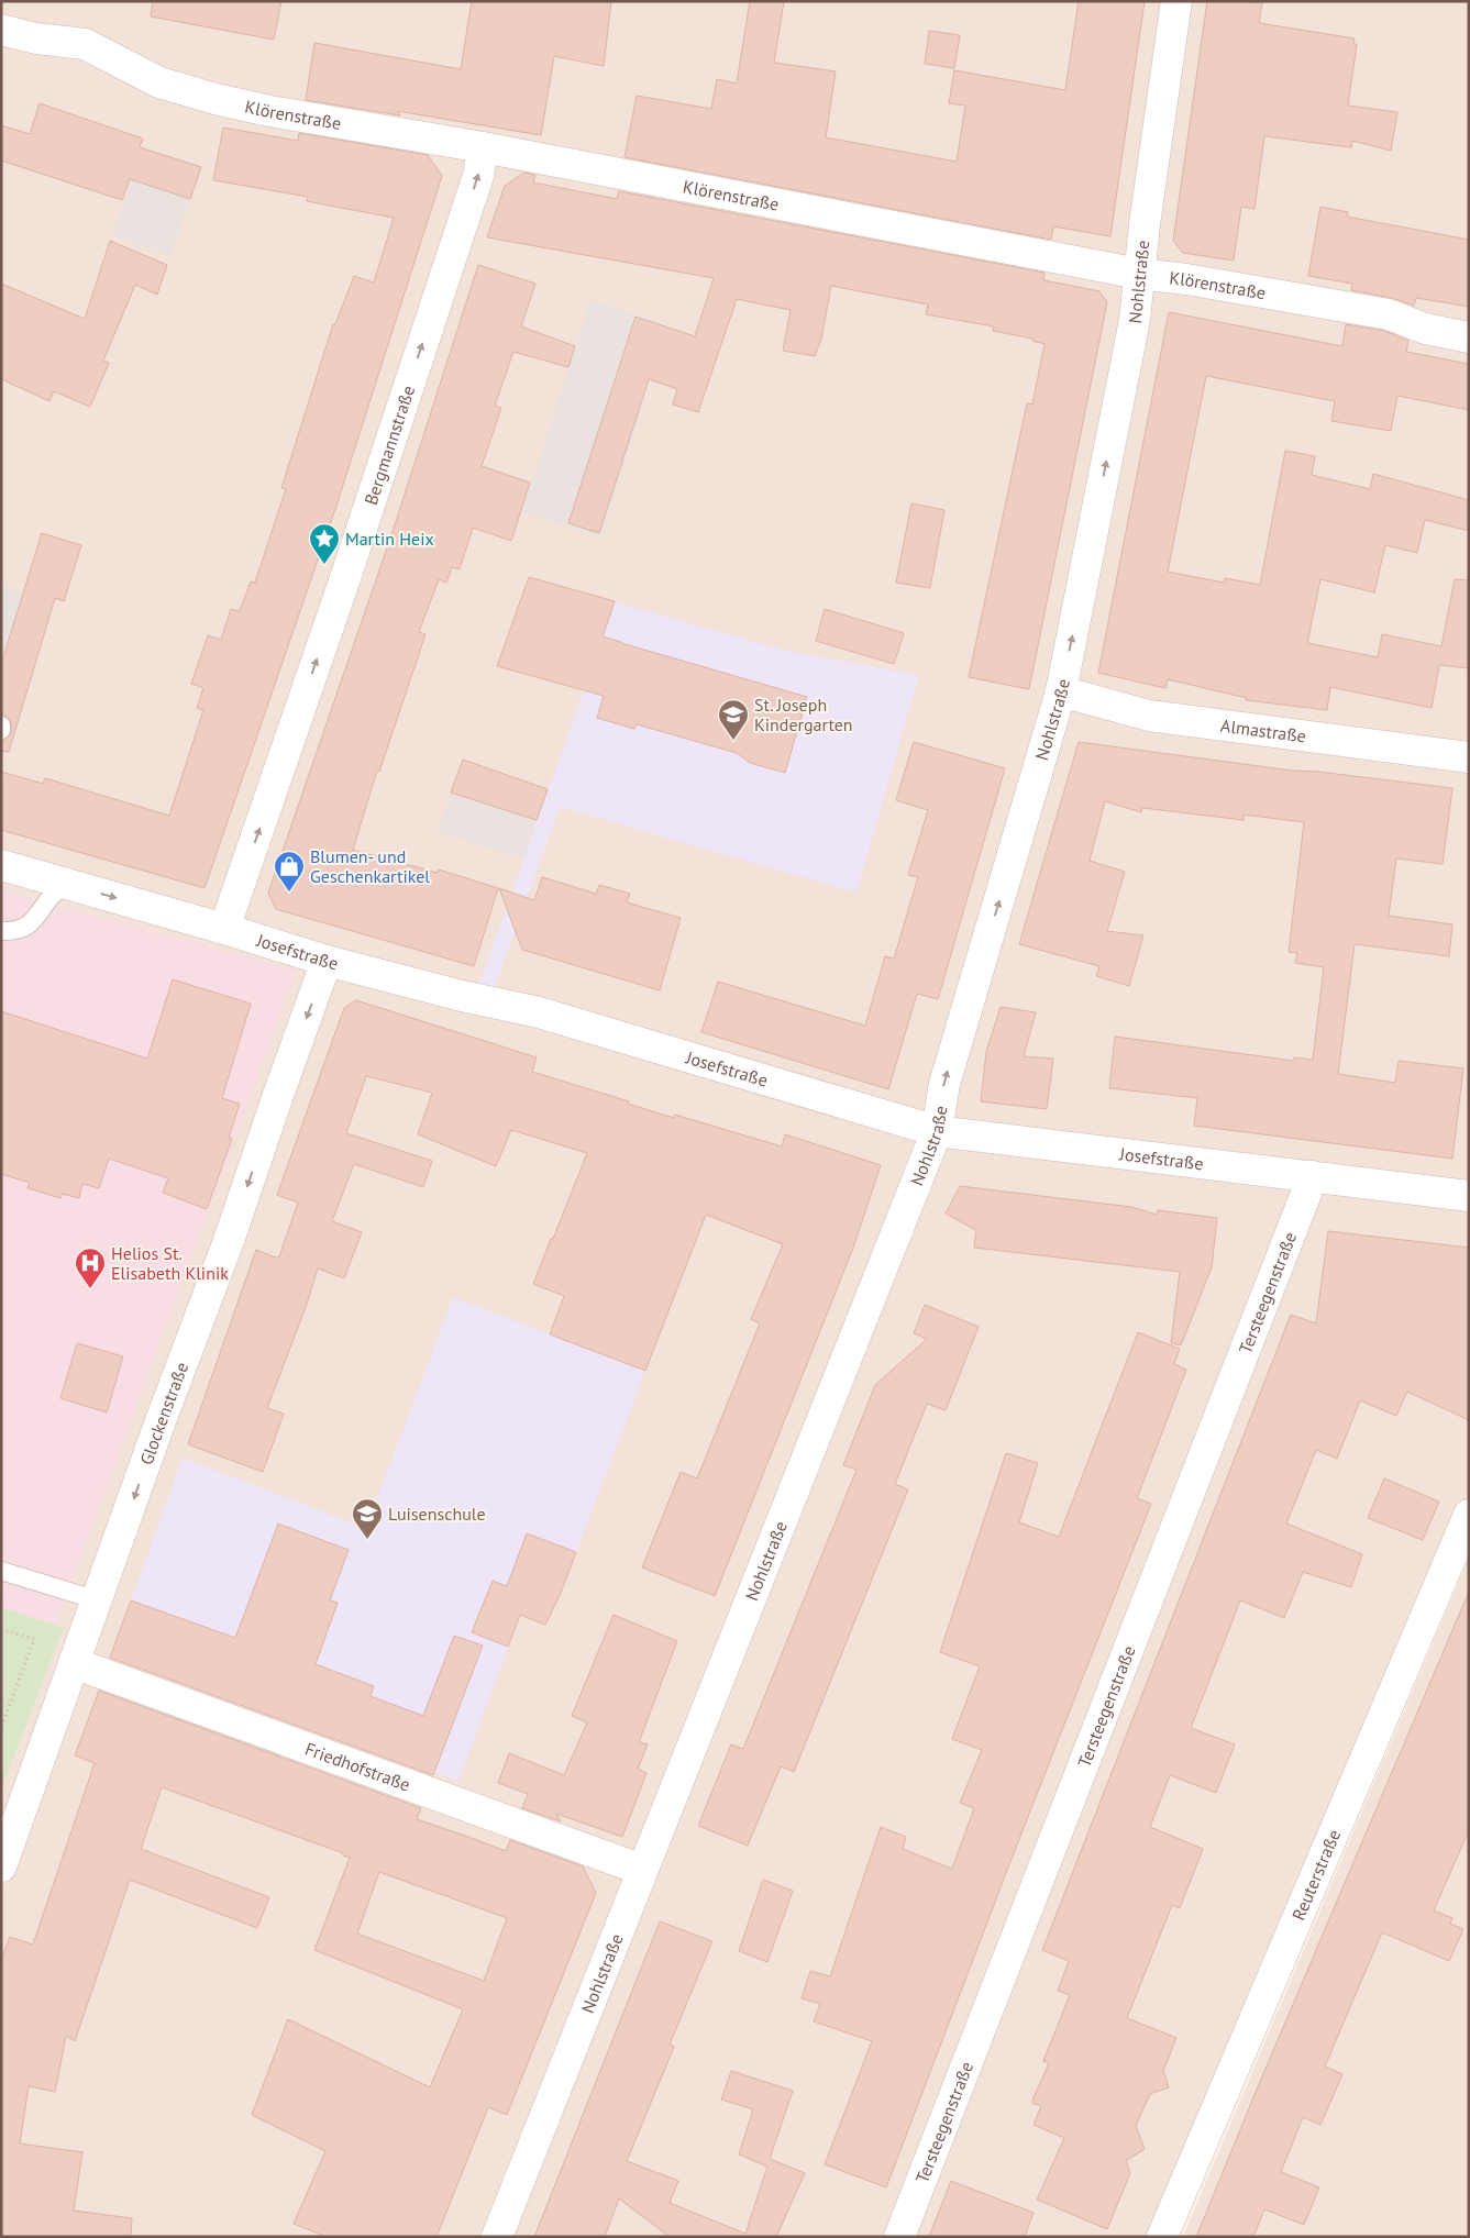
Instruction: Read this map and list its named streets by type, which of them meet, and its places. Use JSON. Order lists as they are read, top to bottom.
{
  "streets": {
    "street": [
      "Klörenstraße",
      "Nohlstraße",
      "Bergmannstraße",
      "Almastraße",
      "Josefstraße",
      "Tersteegenstraße",
      "Glockenstraße",
      "Friedhofstraße",
      "Reuterstraße"
    ]
  },
  "crossings": [
    ["Klörenstraße", "Nohlstraße"],
    ["Klörenstraße", "Bergmannstraße"],
    ["Nohlstraße", "Almastraße"],
    ["Nohlstraße", "Josefstraße"],
    ["Nohlstraße", "Friedhofstraße"],
    ["Bergmannstraße", "Josefstraße"],
    ["Josefstraße", "Tersteegenstraße"],
    ["Josefstraße", "Glockenstraße"],
    ["Glockenstraße", "Friedhofstraße"]
  ],
  "one_way": ["Nohlstraße", "Bergmannstraße", "Glockenstraße"],
  "places": {
    "place": ["Martin Heix"],
    "school or university": ["St. Joseph Kindergarten", "Luisenschule"],
    "shop": ["Blumen- und Geschenkartikel"],
    "hospital": ["Helios St. Elisabeth Klinik"]
  }
}
